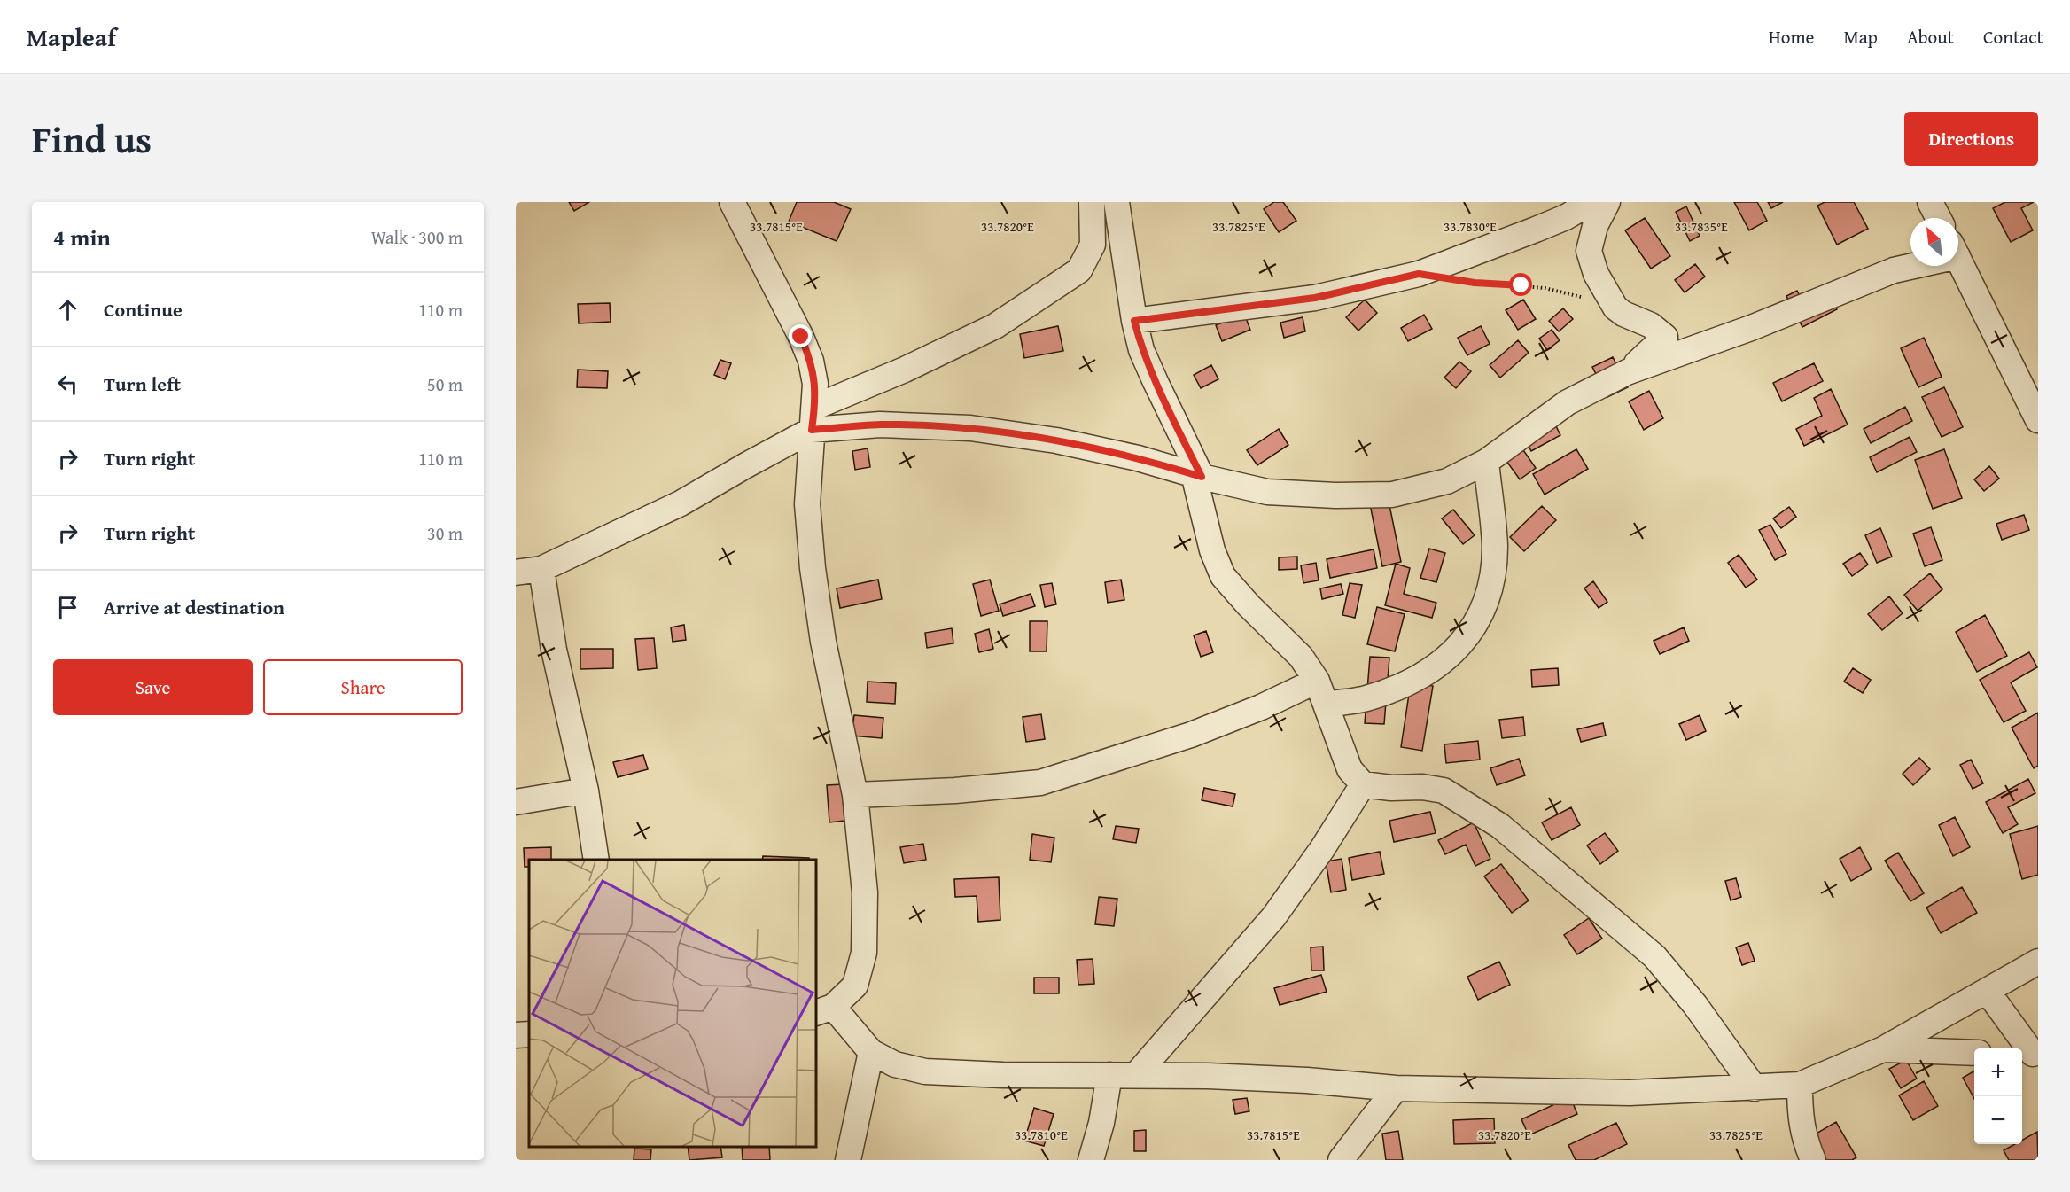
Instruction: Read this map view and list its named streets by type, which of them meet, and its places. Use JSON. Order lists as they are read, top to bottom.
{
  "north": "top left",
  "page": {
    "header": "Mapleaf",
    "nav": [
      "Home",
      "Map",
      "About",
      "Contact"
    ],
    "title": "Find us",
    "buttons": [
      "Directions",
      ["Save", "Share"]
    ],
    "heading": ["4 min", "Walk · 300 m"],
    "list": [
      ["Continue", "110 m"],
      ["Turn left", "50 m"],
      ["Turn right", "110 m"],
      ["Turn right", "30 m"],
      "Arrive at destination"
    ],
    "map_buttons": ["+", "−"]
  },
  "coordinates": [
    "33.7815°E",
    "33.7820°E",
    "33.7825°E",
    "33.7830°E",
    "33.7835°E",
    "33.7810°E"
  ]
}
